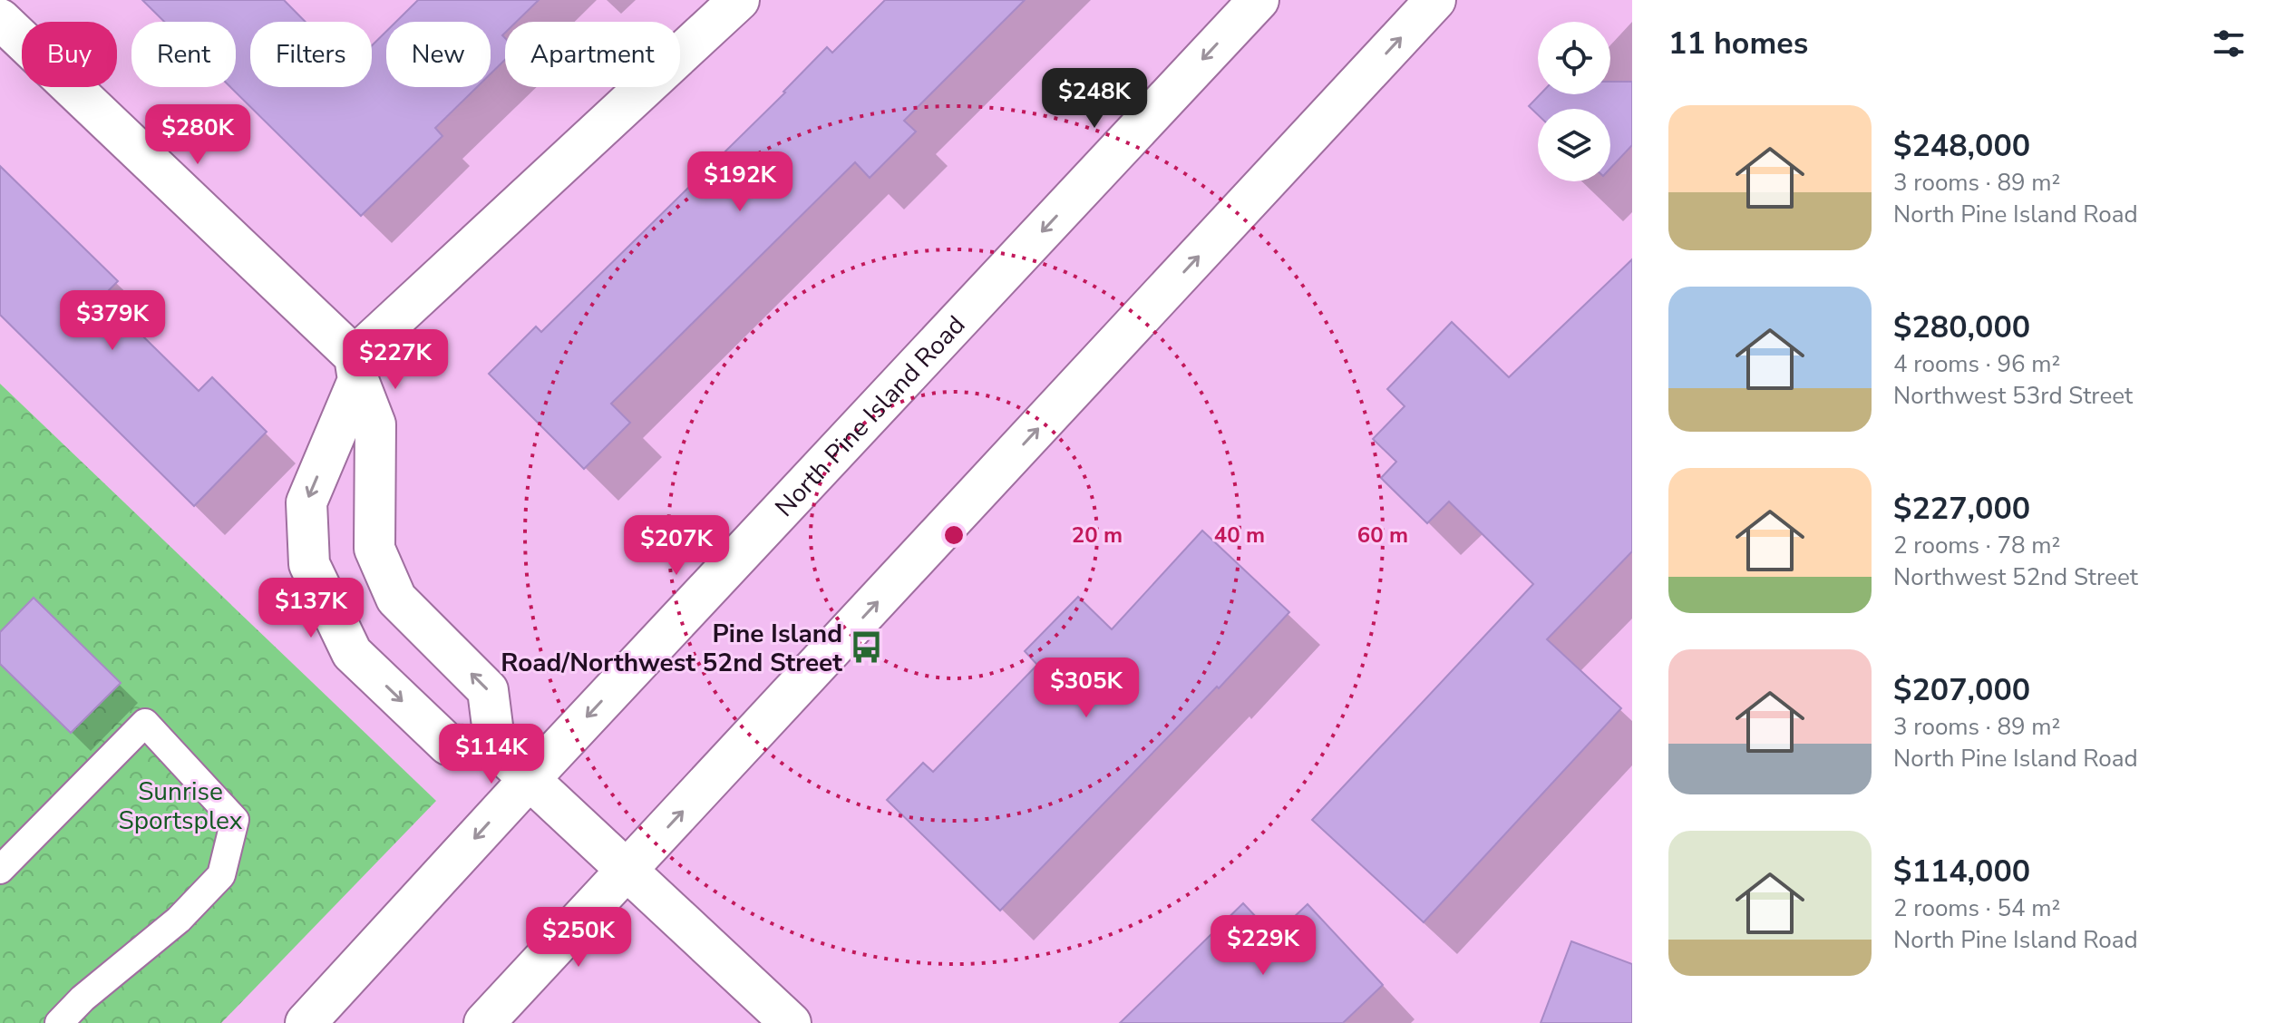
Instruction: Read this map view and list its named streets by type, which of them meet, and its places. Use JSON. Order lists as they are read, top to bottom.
{
  "streets": {
    "main road": ["North Pine Island Road"]
  },
  "parks": ["Sunrise Sportsplex"],
  "places": {
    "bus stop": ["Pine Island Road/Northwest 52nd Street"]
  },
  "page": {
    "heading": "11 homes",
    "chip": [
      "Buy",
      "Rent",
      "Filters",
      "New",
      "Apartment"
    ],
    "price": [
      "$248K",
      "$280K",
      "$192K",
      "$379K",
      "$227K",
      "$207K",
      "$137K",
      "$305K",
      "$114K",
      "$250K",
      "$229K"
    ],
    "list": [
      {
        "name": "$248,000",
        "note": "3 rooms · 89 m² · North Pine Island Road"
      },
      {
        "name": "$280,000",
        "note": "4 rooms · 96 m² · Northwest 53rd Street"
      },
      {
        "name": "$227,000",
        "note": "2 rooms · 78 m² · Northwest 52nd Street"
      },
      {
        "name": "$207,000",
        "note": "3 rooms · 89 m² · North Pine Island Road"
      },
      {
        "name": "$114,000",
        "note": "2 rooms · 54 m² · North Pine Island Road"
      }
    ]
  },
  "rings": ["20 m", "40 m", "60 m"]
}
